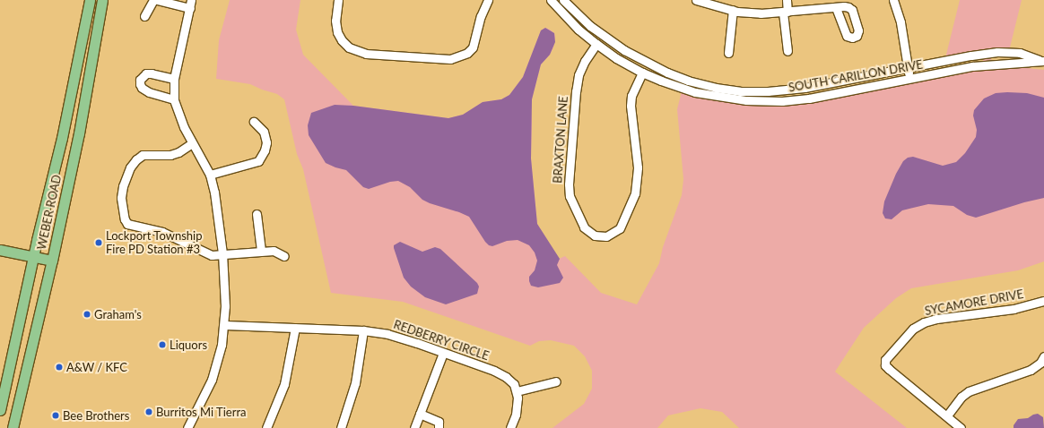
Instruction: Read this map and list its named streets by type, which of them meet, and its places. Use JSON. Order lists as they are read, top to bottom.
{
  "streets": {
    "main road": ["WEBER ROAD"],
    "street": [
      "SOUTH CARILLON DRIVE",
      "BRAXTON LANE",
      "SYCAMORE DRIVE",
      "REDBERRY CIRCLE"
    ]
  },
  "crossings": [
    ["SOUTH CARILLON DRIVE", "BRAXTON LANE"]
  ],
  "places": [
    "Lockport Township Fire PD Station #3",
    "Graham's",
    "Liquors",
    "A&W / KFC",
    "Burritos Mi Tierra",
    "Bee Brothers"
  ]
}
